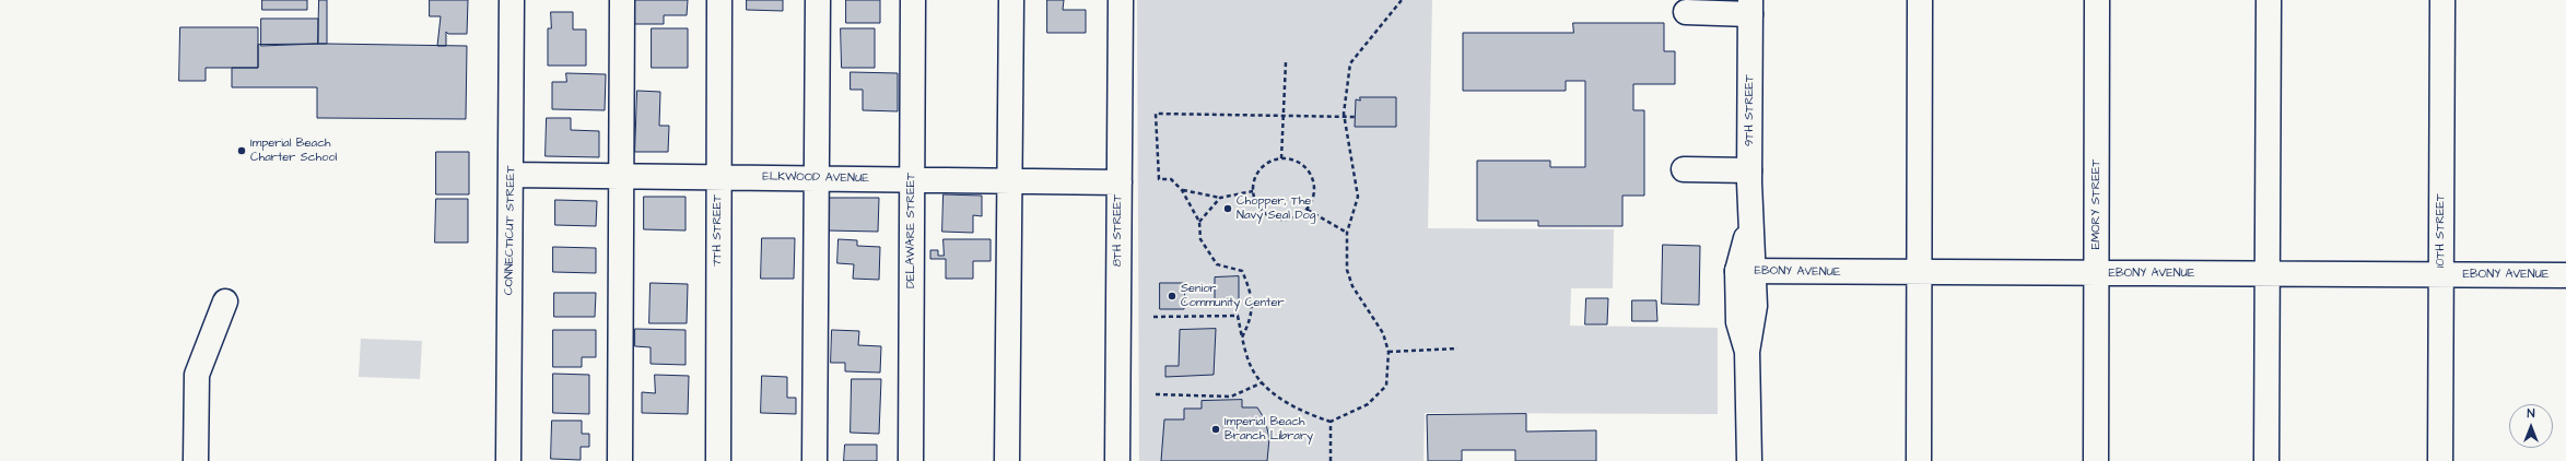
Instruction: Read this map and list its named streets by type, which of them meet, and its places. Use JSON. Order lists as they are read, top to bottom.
{
  "streets": {
    "street": [
      "9TH STREET",
      "ELKWOOD AVENUE",
      "EMORY STREET",
      "CONNECTICUT STREET",
      "7TH STREET",
      "DELAWARE STREET",
      "8TH STREET",
      "10TH STREET",
      "EBONY AVENUE"
    ]
  },
  "crossings": [
    ["9TH STREET", "EBONY AVENUE"],
    ["ELKWOOD AVENUE", "CONNECTICUT STREET"],
    ["ELKWOOD AVENUE", "7TH STREET"],
    ["ELKWOOD AVENUE", "DELAWARE STREET"],
    ["ELKWOOD AVENUE", "8TH STREET"],
    ["EMORY STREET", "EBONY AVENUE"],
    ["10TH STREET", "EBONY AVENUE"]
  ],
  "places": [
    "Imperial Beach Charter School",
    "Chopper, The Navy Seal Dog",
    "Senior Community Center",
    "Imperial Beach Branch Library"
  ],
  "north": "top"
}
